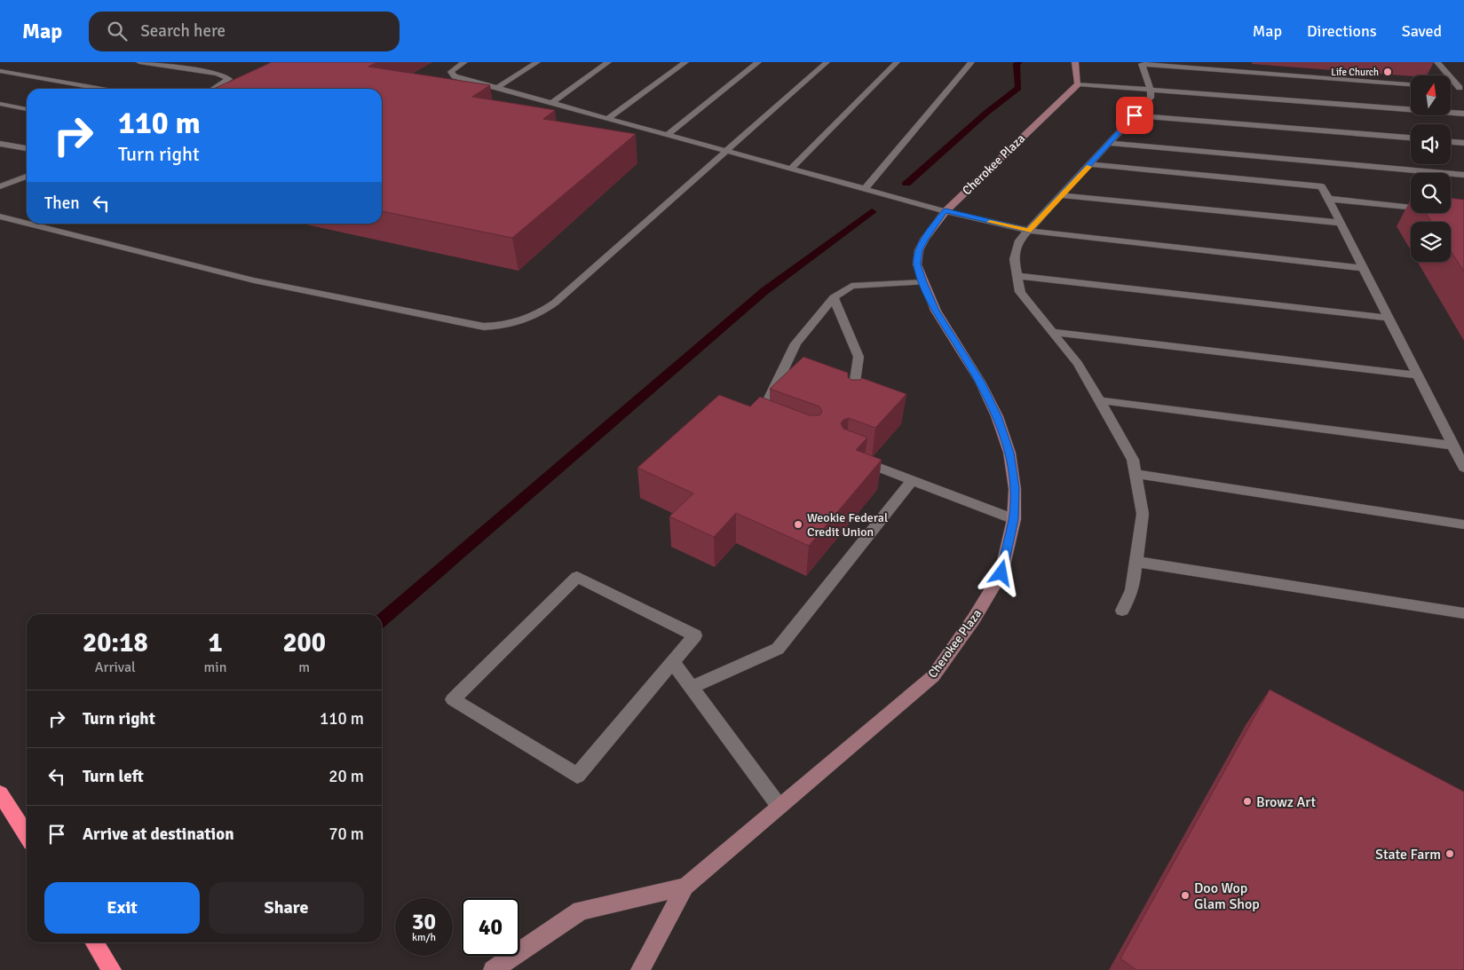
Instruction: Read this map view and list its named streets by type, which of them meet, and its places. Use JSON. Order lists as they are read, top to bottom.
{
  "streets": {
    "street": ["Cherokee Plaza"]
  },
  "places": [
    "Life Church",
    "Weokie Federal Credit Union",
    "Browz Art",
    "State Farm",
    "Doo Wop Glam Shop"
  ],
  "north": "top",
  "page": {
    "header": "Map",
    "search": "Search here",
    "nav": ["Map", "Directions", "Saved"],
    "turn": ["110 m", "Turn right"],
    "then": "Then",
    "eta": [
      "20:18",
      "Arrival",
      "1",
      "min",
      "200",
      "m"
    ],
    "list": [
      {
        "name": "Turn right",
        "value": "110 m"
      },
      {
        "name": "Turn left",
        "value": "20 m"
      },
      {
        "name": "Arrive at destination",
        "value": "70 m"
      }
    ],
    "buttons": ["Exit", "Share"],
    "speed": "30 km/h",
    "limit": "40"
  }
}
